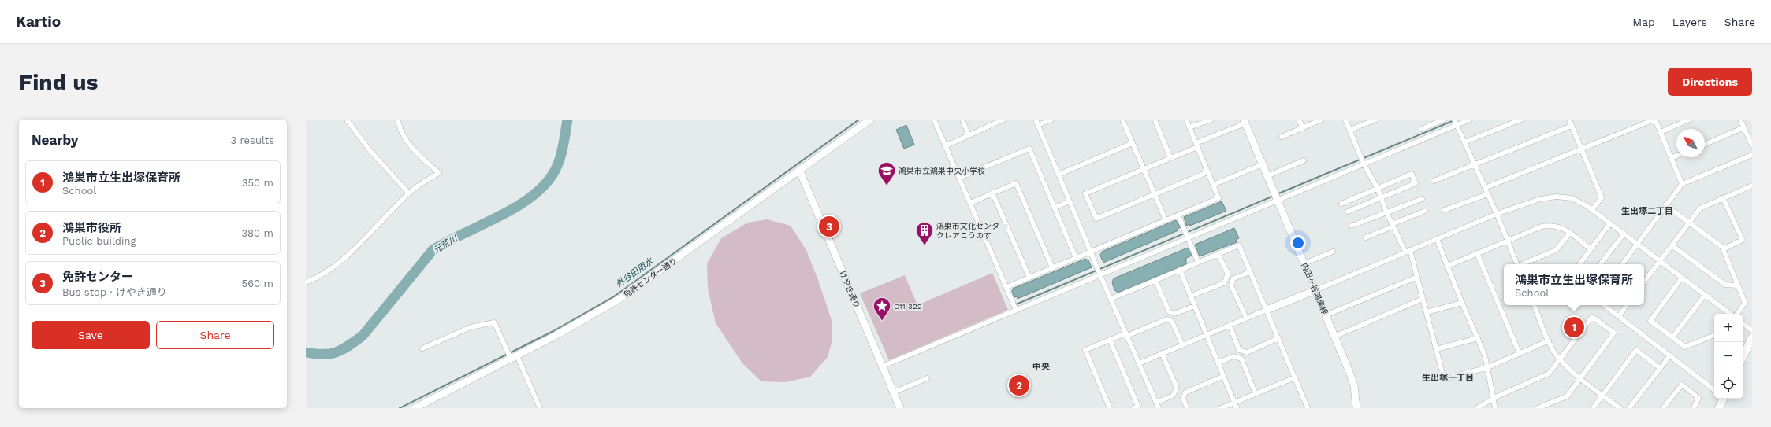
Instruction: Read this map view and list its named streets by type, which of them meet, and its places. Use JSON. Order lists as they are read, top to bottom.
{
  "streets": {
    "street": ["免許センター通り", "内田ヶ谷鴻巣線", "けやき通り"]
  },
  "crossings": [
    ["免許センター通り", "けやき通り"]
  ],
  "districts": ["生出塚二丁目", "中央", "生出塚一丁目"],
  "water": ["元荒川", "外谷田用水"],
  "places": {
    "school or university": ["鴻巣市立鴻巣中央小学校"],
    "building": ["鴻巣市文化センター クレアこうのす"],
    "place": ["C11 322"]
  },
  "north": "top left",
  "page": {
    "header": "Kartio",
    "nav": ["Map", "Layers", "Share"],
    "buttons": [
      "Directions",
      ["Save", "Share"]
    ],
    "title": "Find us",
    "heading": ["Nearby", "3 results"],
    "list": [
      {
        "mark": "1",
        "name": "鴻巣市立生出塚保育所",
        "note": "School",
        "value": "350 m"
      },
      {
        "mark": "2",
        "name": "鴻巣市役所",
        "note": "Public building",
        "value": "380 m"
      },
      {
        "mark": "3",
        "name": "免許センター",
        "note": "Bus stop · けやき通り",
        "value": "560 m"
      }
    ],
    "pins": ["3", "1", "2"],
    "popup": ["鴻巣市立生出塚保育所", "School"],
    "map_buttons": ["+", "−"]
  }
}
